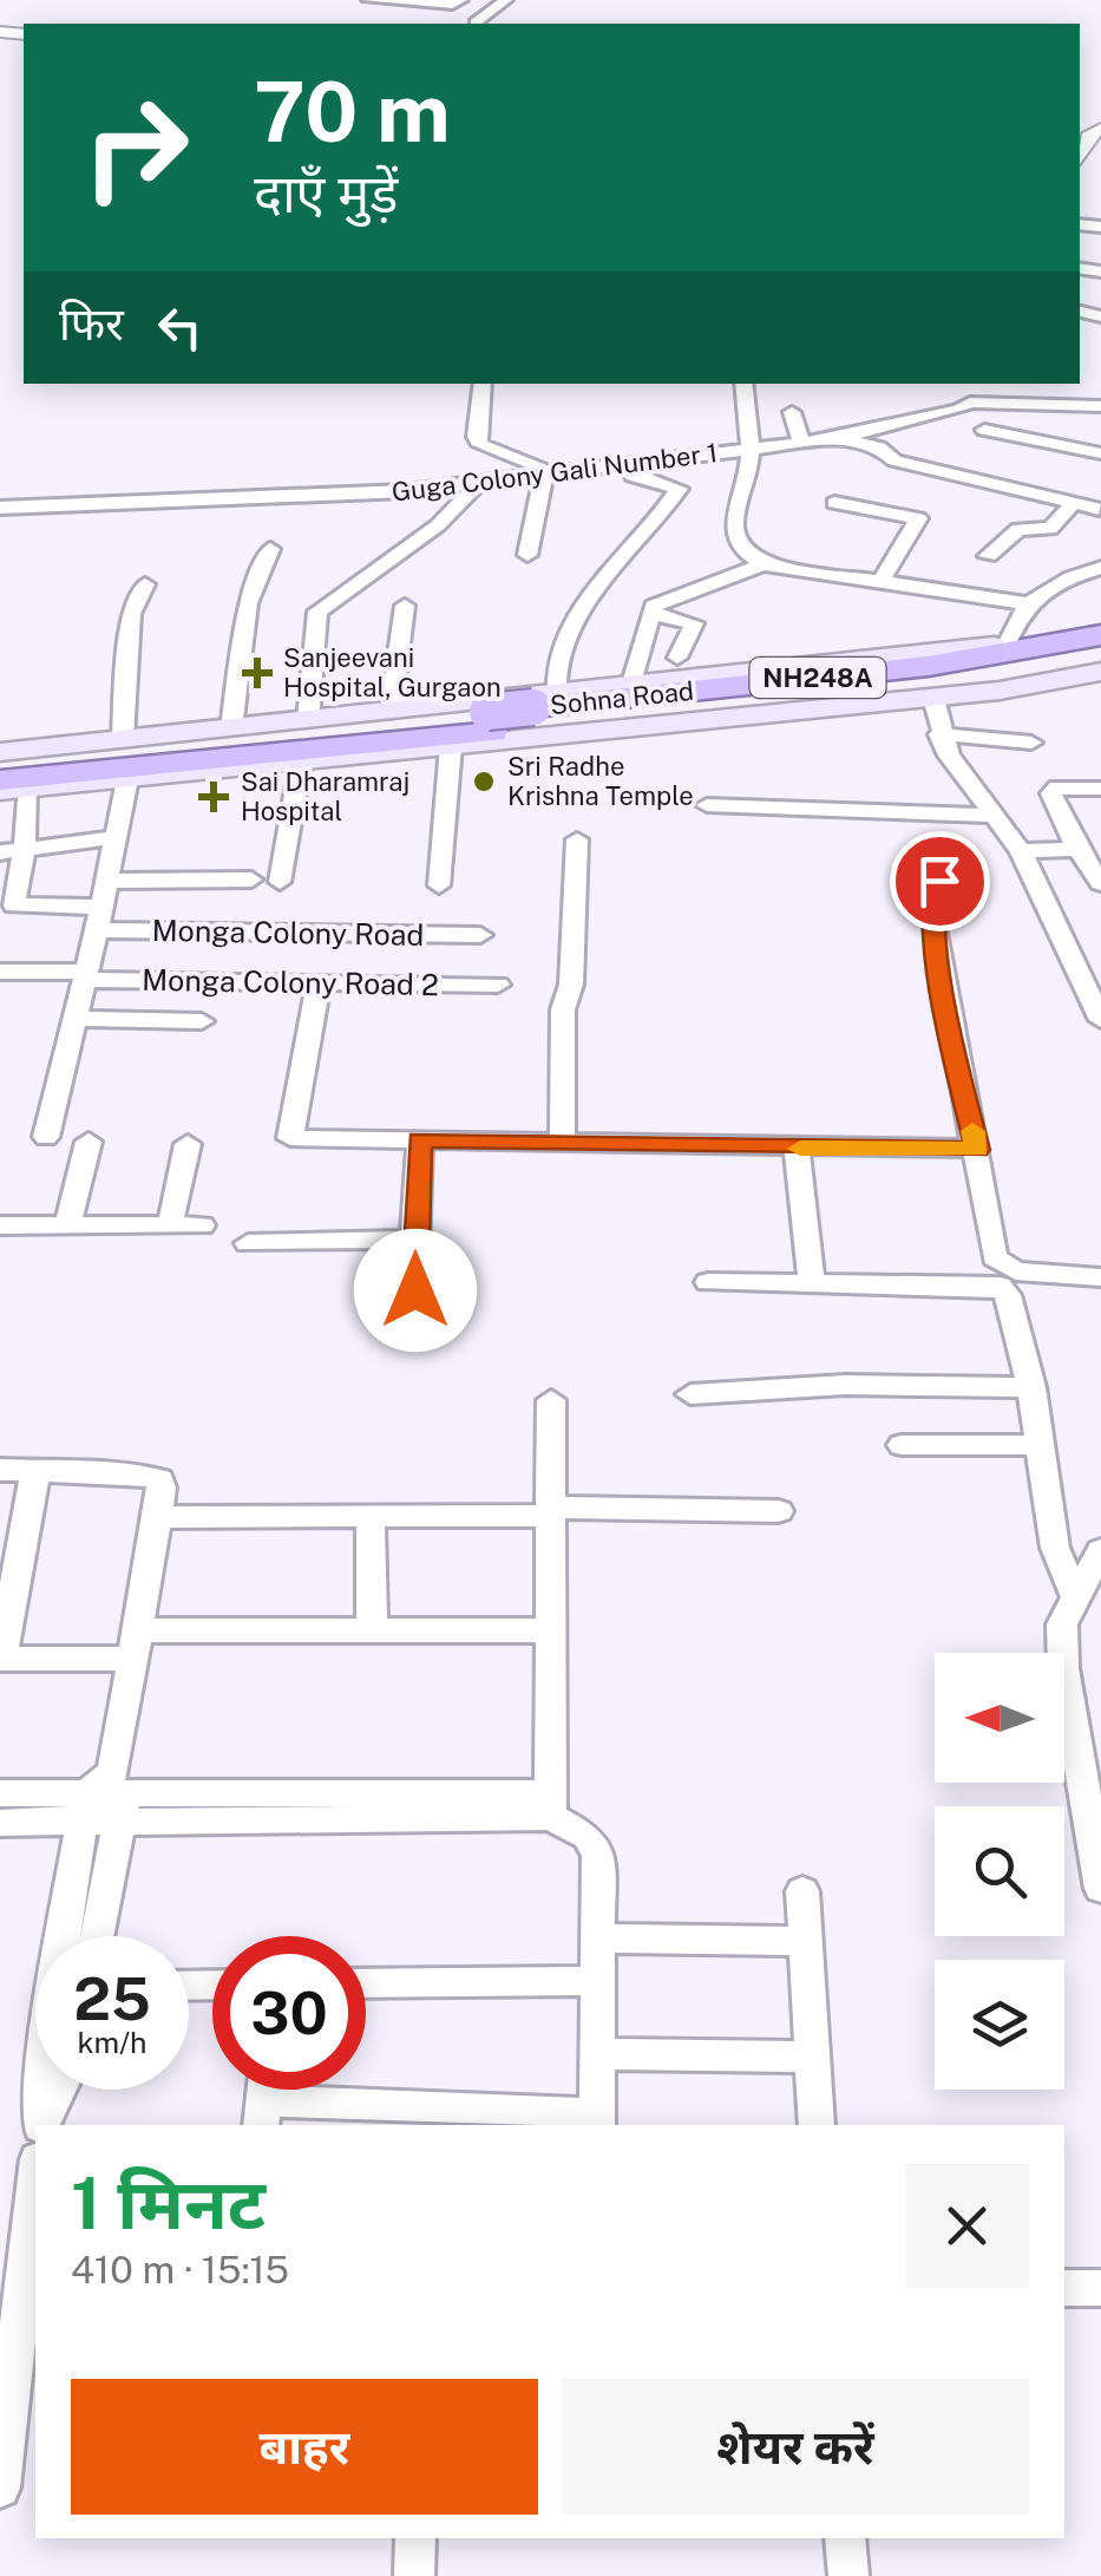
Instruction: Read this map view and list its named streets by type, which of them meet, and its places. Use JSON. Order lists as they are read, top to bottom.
{
  "streets": {
    "highway": ["NH248A", "Sohna Road"],
    "street": ["Guga Colony Gali Number 1", "Monga Colony Road", "Monga Colony Road 2"]
  },
  "places": {
    "health": ["Sanjeevani Hospital, Gurgaon", "Sai Dharamraj Hospital"],
    "other": ["Sri Radhe Krishna Temple"]
  },
  "north": "left",
  "page": {
    "turn": ["70 m", "दाएँ मुड़ें"],
    "then": "फिर",
    "speed": "25 km/h",
    "limit": "30",
    "heading": ["1 मिनट", "410 m · 15:15"],
    "buttons": ["बाहर", "शेयर करें"]
  }
}
